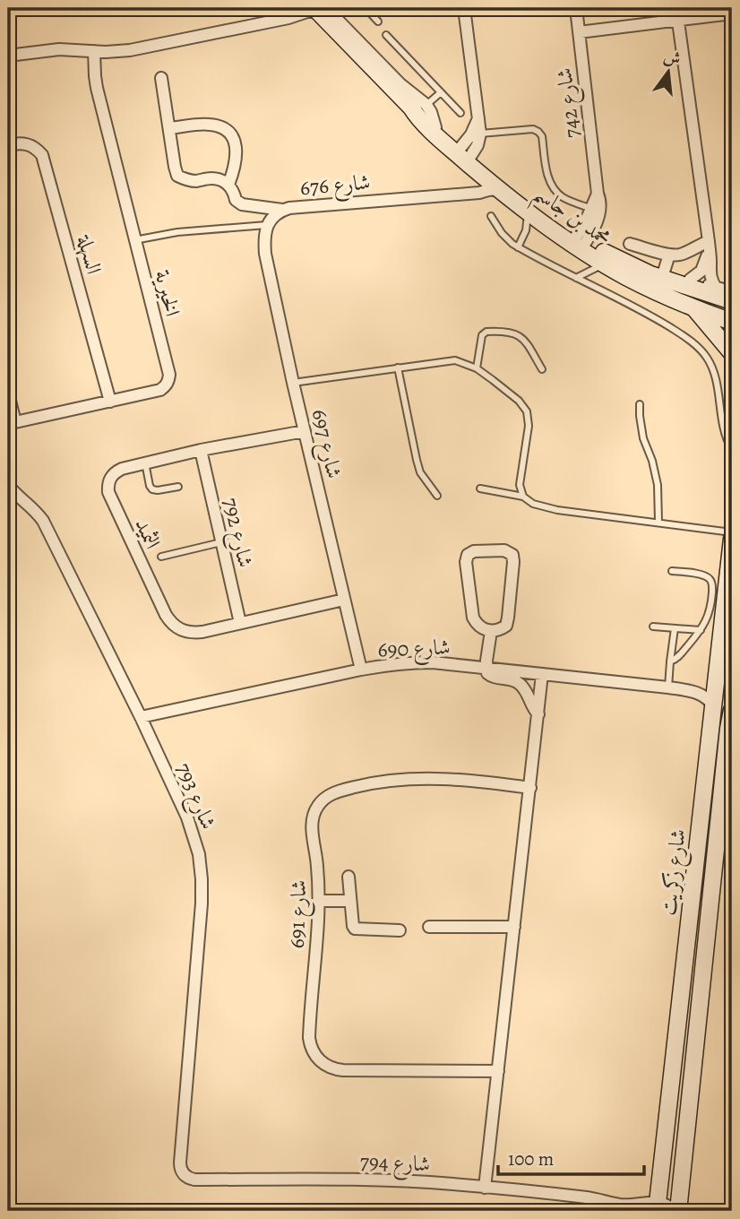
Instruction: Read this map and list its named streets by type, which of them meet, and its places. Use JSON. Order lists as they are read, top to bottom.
{
  "streets": {
    "street": [
      "شارع 742",
      "شارع 676",
      "محمد بن جاسم",
      "السهلة",
      "الخيرية",
      "شارع 697",
      "شارع 792",
      "الثميد",
      "شارع 690",
      "شارع 793",
      "شارع زكريت",
      "شارع 691",
      "شارع 794"
    ]
  },
  "crossings": [
    ["شارع 742", "محمد بن جاسم"],
    ["شارع 676", "محمد بن جاسم"],
    ["شارع 676", "شارع 697"],
    ["السهلة", "الخيرية"],
    ["شارع 697", "الثميد"],
    ["شارع 697", "شارع 690"],
    ["شارع 792", "الثميد"],
    ["شارع 690", "شارع 793"],
    ["شارع 690", "شارع زكريت"],
    ["شارع 793", "شارع 794"],
    ["شارع زكريت", "شارع 794"]
  ],
  "scale_bar": "100 m",
  "north": "top"
}
